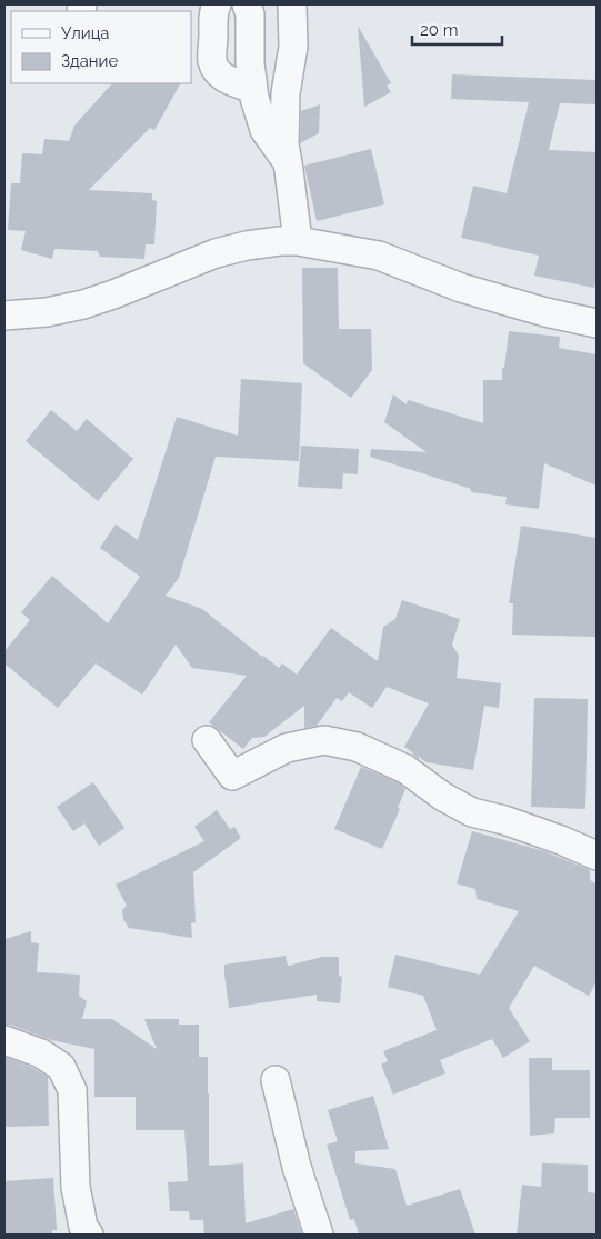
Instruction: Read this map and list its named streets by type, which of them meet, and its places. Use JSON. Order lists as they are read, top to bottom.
{
  "legend": ["Улица", "Здание"],
  "scale_bar": "20 m"
}
